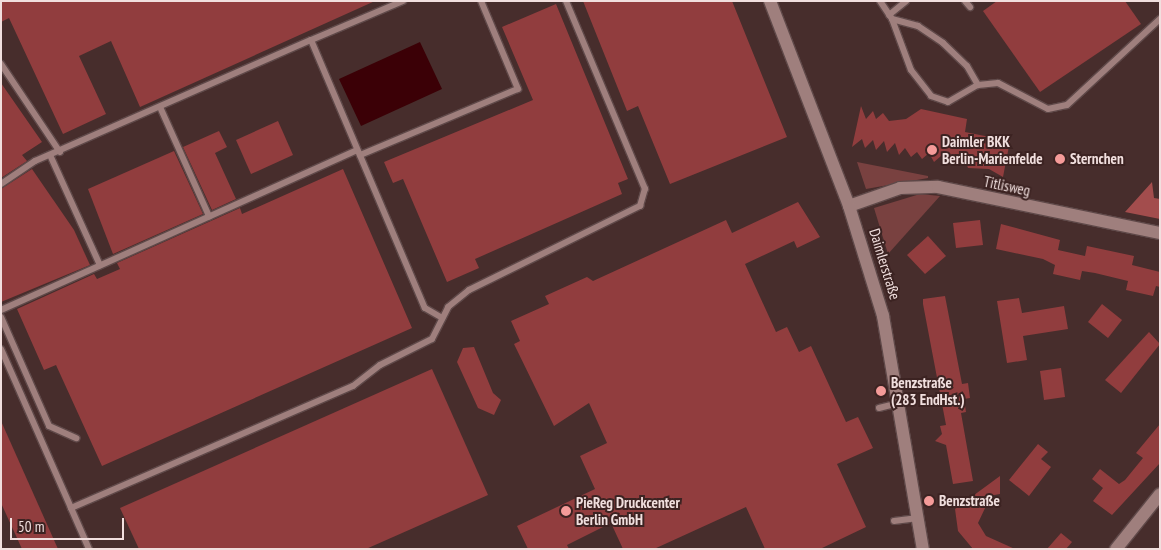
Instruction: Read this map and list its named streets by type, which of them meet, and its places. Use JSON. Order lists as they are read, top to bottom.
{
  "streets": {
    "street": ["Titlisweg", "Daimlerstraße"]
  },
  "crossings": [
    ["Titlisweg", "Daimlerstraße"]
  ],
  "places": [
    "Daimler BKK Berlin-Marienfelde",
    "Sternchen",
    "Benzstraße (283 EndHst.)",
    "Benzstraße",
    "PieReg Druckcenter Berlin GmbH"
  ],
  "scale_bar": "50 m"
}
